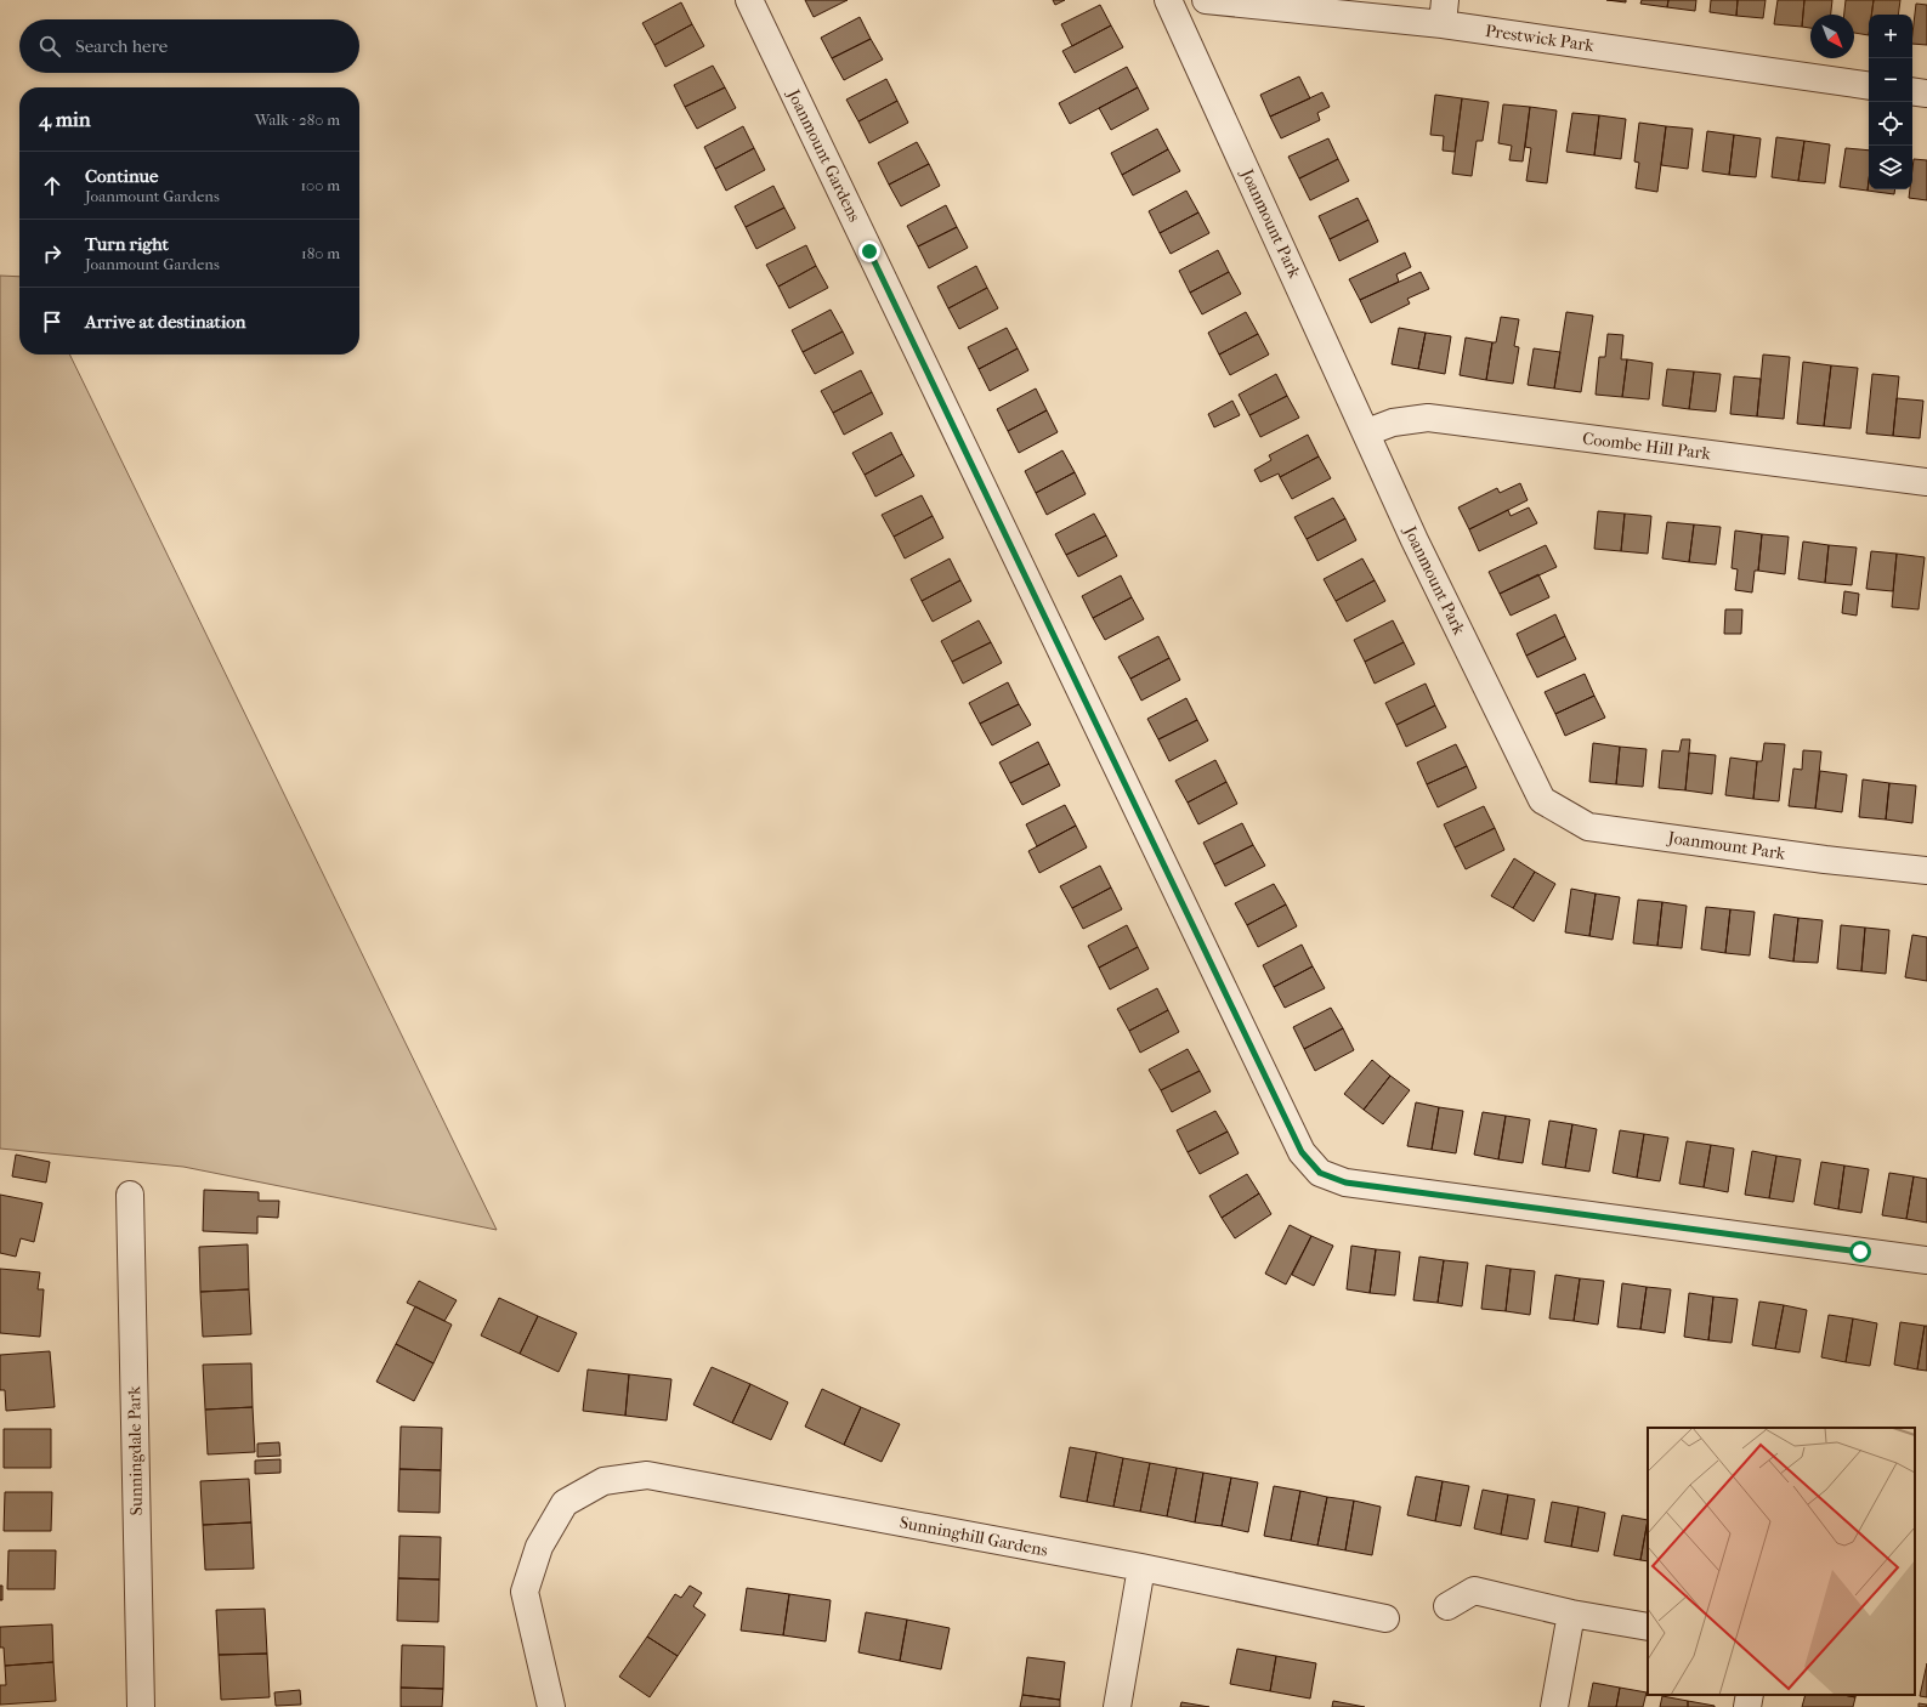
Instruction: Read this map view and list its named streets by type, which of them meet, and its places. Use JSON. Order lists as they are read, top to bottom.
{
  "streets": {
    "street": [
      "Prestwick Park",
      "Joanmount Gardens",
      "Joanmount Park",
      "Coombe Hill Park",
      "Sunningdale Park",
      "Sunninghill Gardens"
    ]
  },
  "crossings": [
    ["Joanmount Park", "Coombe Hill Park"]
  ],
  "north": "bottom right",
  "page": {
    "map_buttons": ["+", "−"],
    "search": "Search here",
    "heading": ["4 min", "Walk · 280 m"],
    "list": [
      ["Continue", "Joanmount Gardens", "100 m"],
      ["Turn right", "Joanmount Gardens", "180 m"],
      "Arrive at destination"
    ]
  }
}
